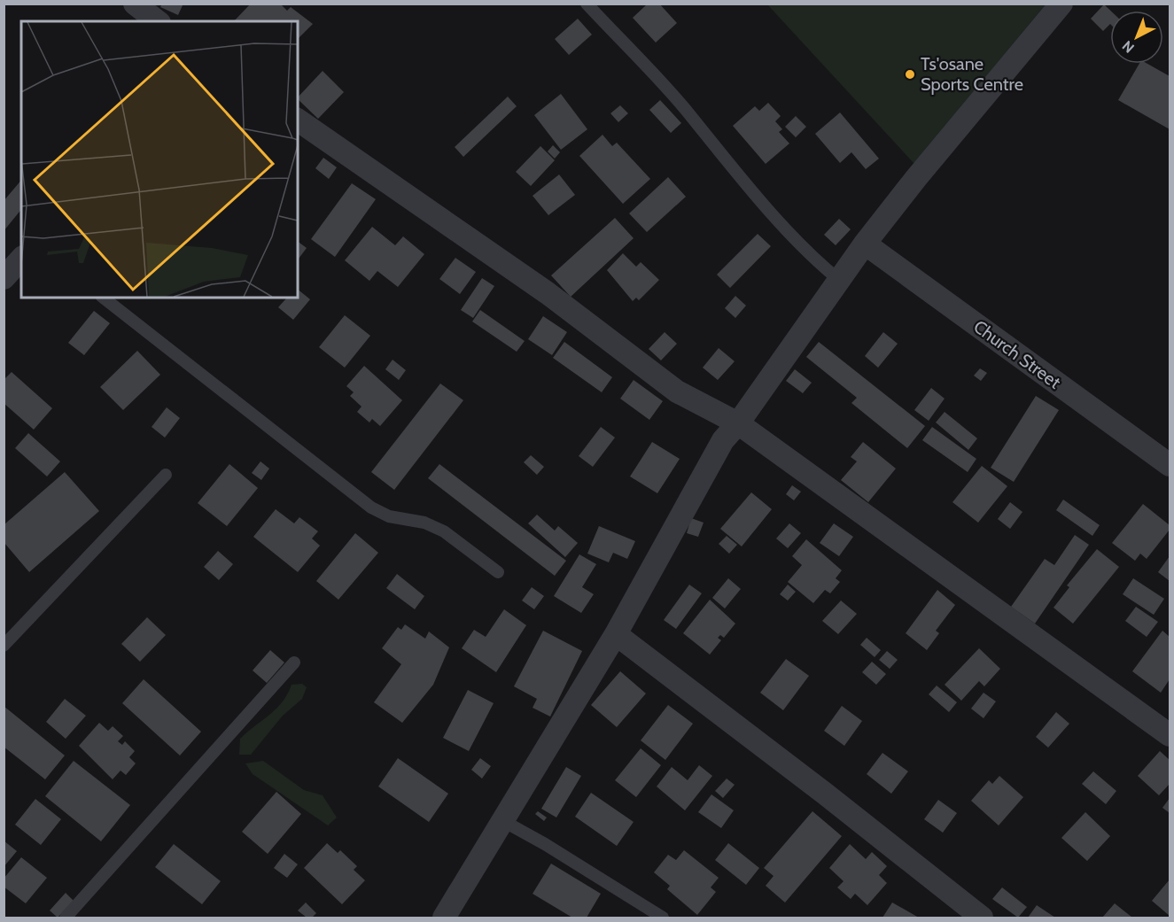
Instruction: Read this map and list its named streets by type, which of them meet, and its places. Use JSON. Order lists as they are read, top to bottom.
{
  "streets": {
    "street": ["Church Street"]
  },
  "places": ["Ts'osane Sports Centre"],
  "north": "bottom left"
}
